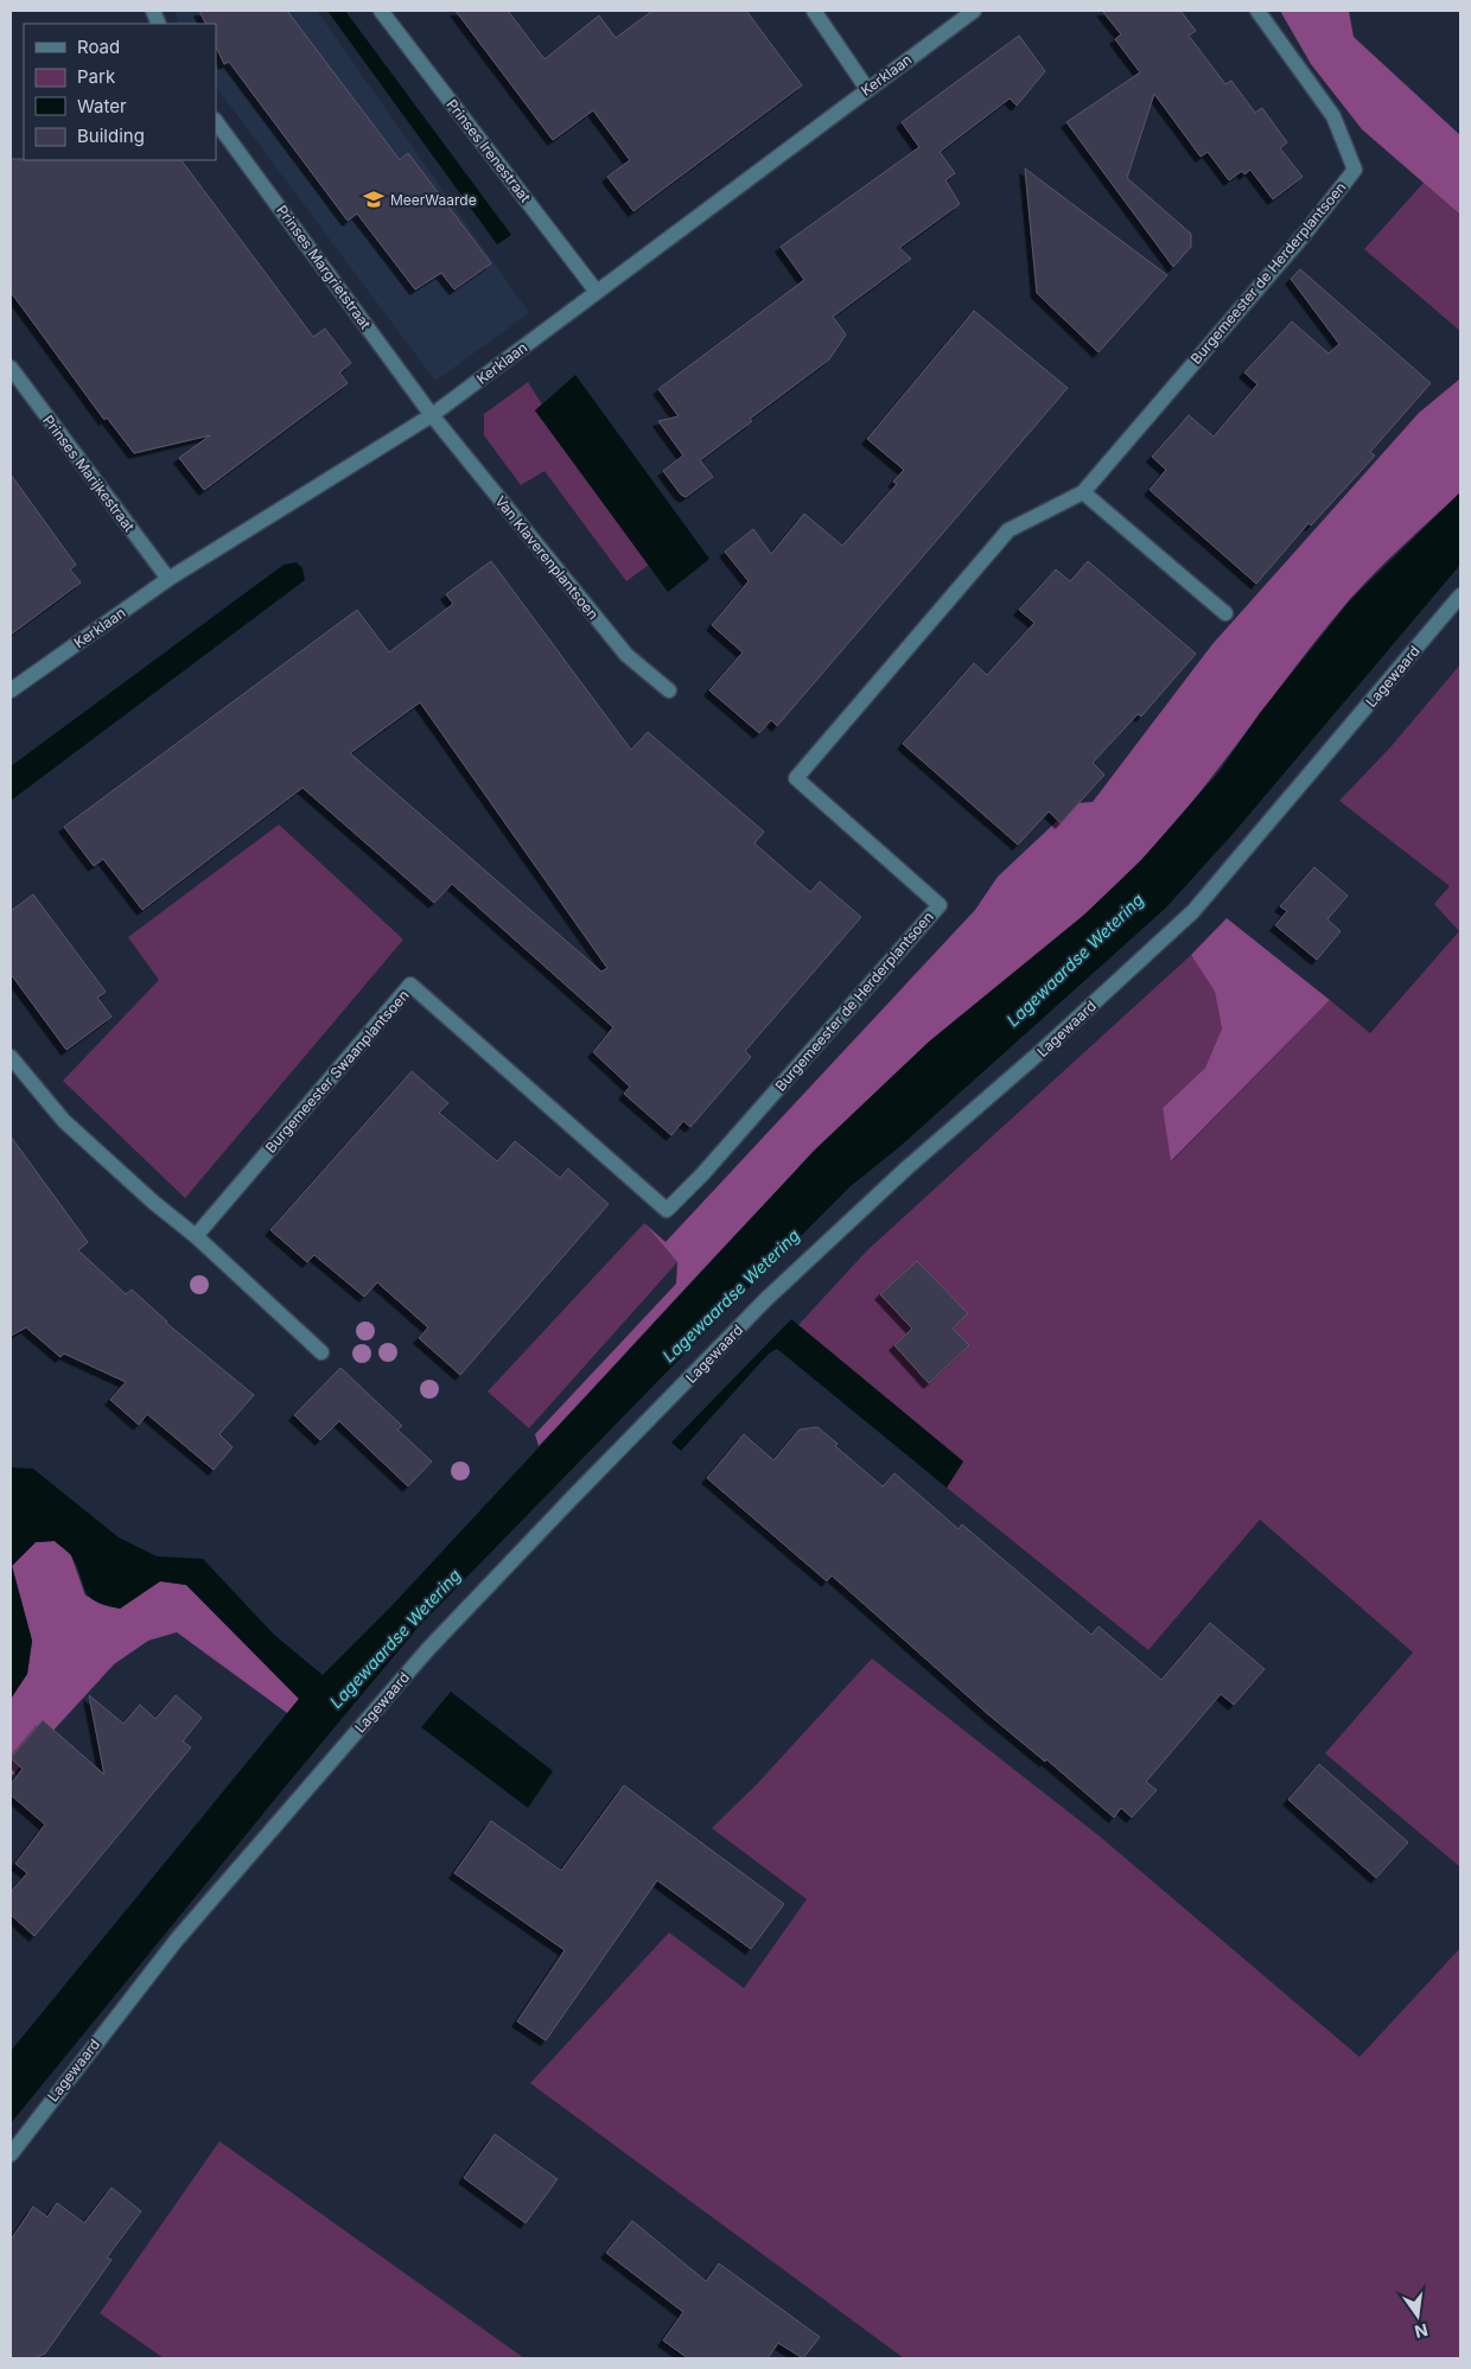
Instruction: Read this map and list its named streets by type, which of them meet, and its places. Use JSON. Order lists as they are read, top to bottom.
{
  "streets": {
    "street": [
      "Kerklaan",
      "Prinses Irenestraat",
      "Prinses Margrietstraat",
      "Burgemeester de Herderplantsoen",
      "Prinses Marijkestraat",
      "Van Klaverenplantsoen",
      "Lagewaard",
      "Burgemeester Swaanplantsoen"
    ]
  },
  "crossings": [
    ["Kerklaan", "Prinses Irenestraat"],
    ["Kerklaan", "Prinses Margrietstraat"],
    ["Kerklaan", "Prinses Marijkestraat"],
    ["Kerklaan", "Van Klaverenplantsoen"],
    ["Prinses Margrietstraat", "Van Klaverenplantsoen"],
    ["Burgemeester de Herderplantsoen", "Burgemeester Swaanplantsoen"]
  ],
  "water": ["Lagewaardse Wetering"],
  "places": {
    "school or university": ["MeerWaarde"]
  },
  "legend": [
    "Road",
    "Park",
    "Water",
    "Building"
  ],
  "north": "bottom"
}
